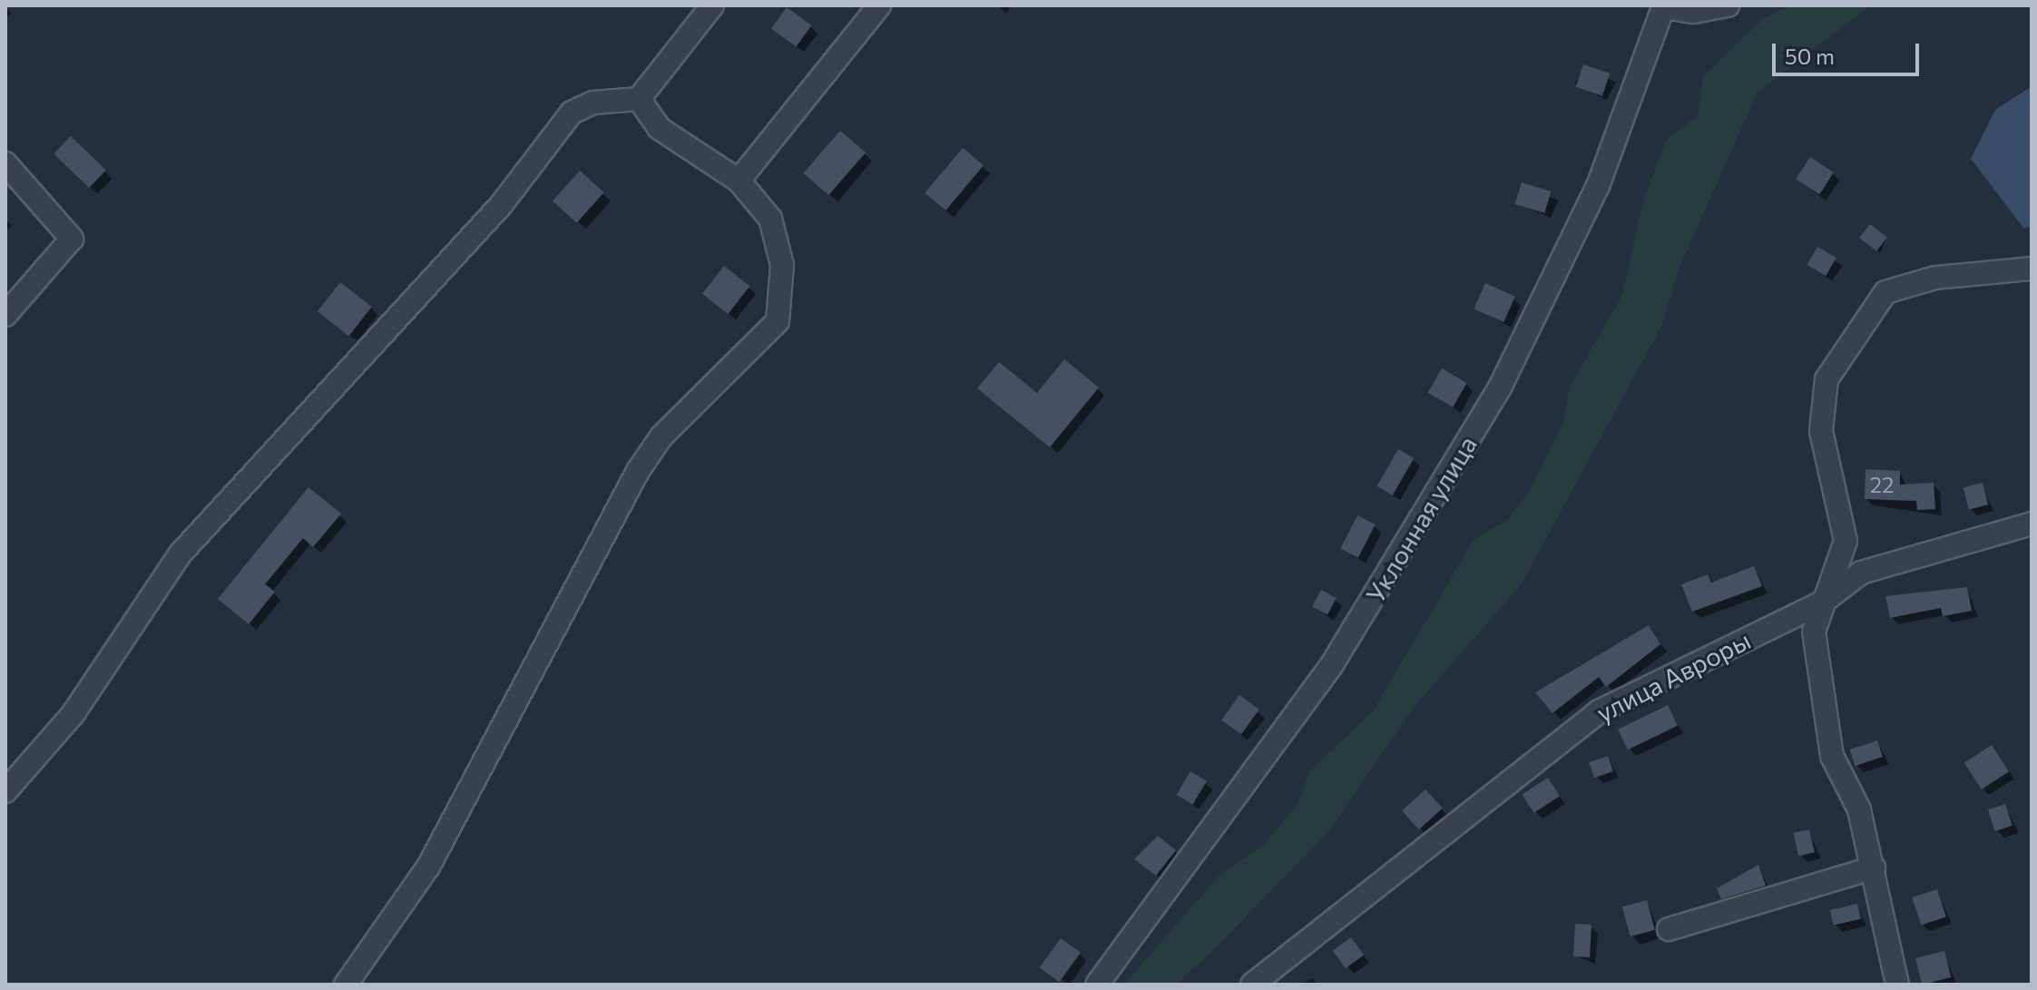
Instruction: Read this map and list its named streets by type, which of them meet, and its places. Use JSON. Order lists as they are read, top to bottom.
{
  "streets": {
    "street": ["Уклонная улица", "улица Авроры"]
  },
  "house_numbers": ["22"],
  "scale_bar": "50 m"
}
